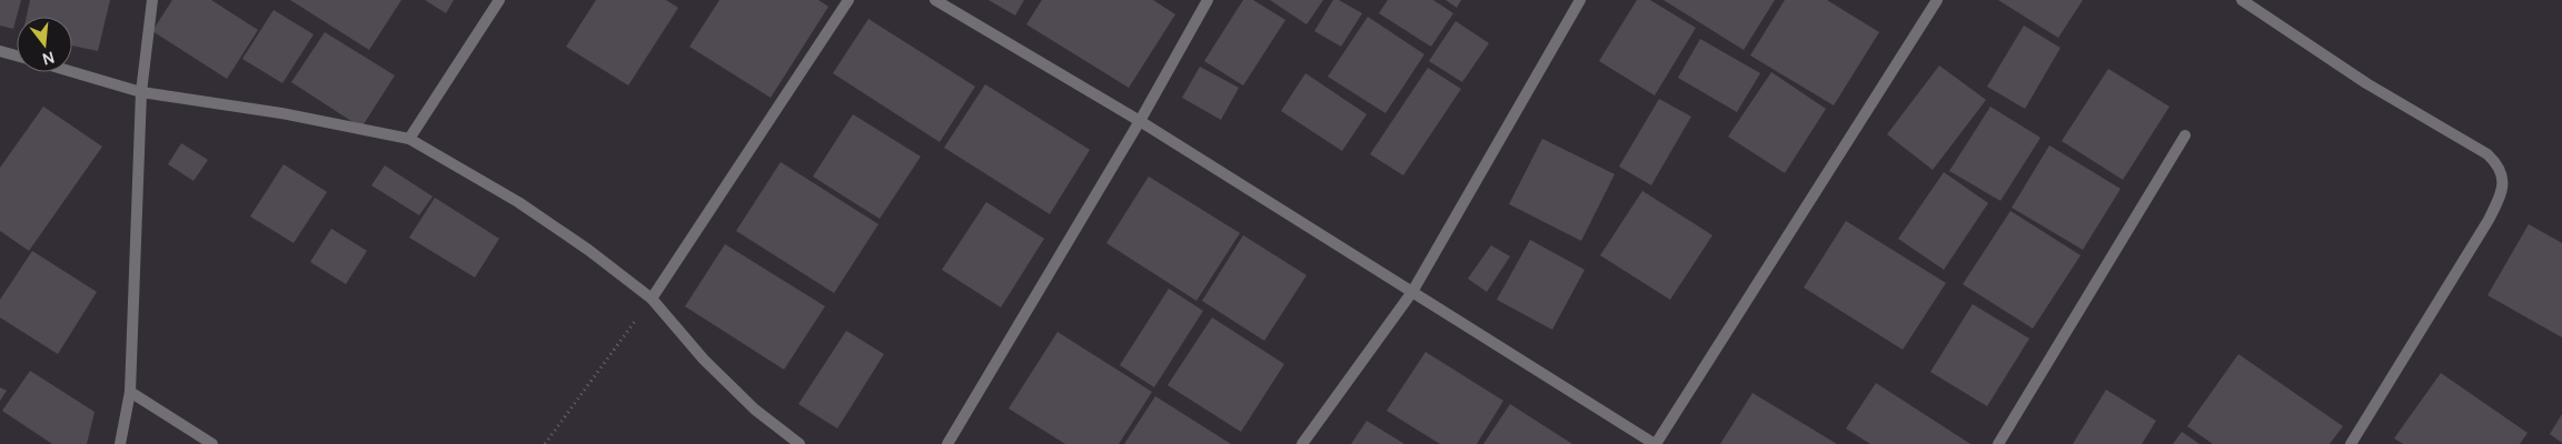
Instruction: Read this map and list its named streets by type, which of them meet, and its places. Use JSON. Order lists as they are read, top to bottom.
{
  "north": "bottom"
}
